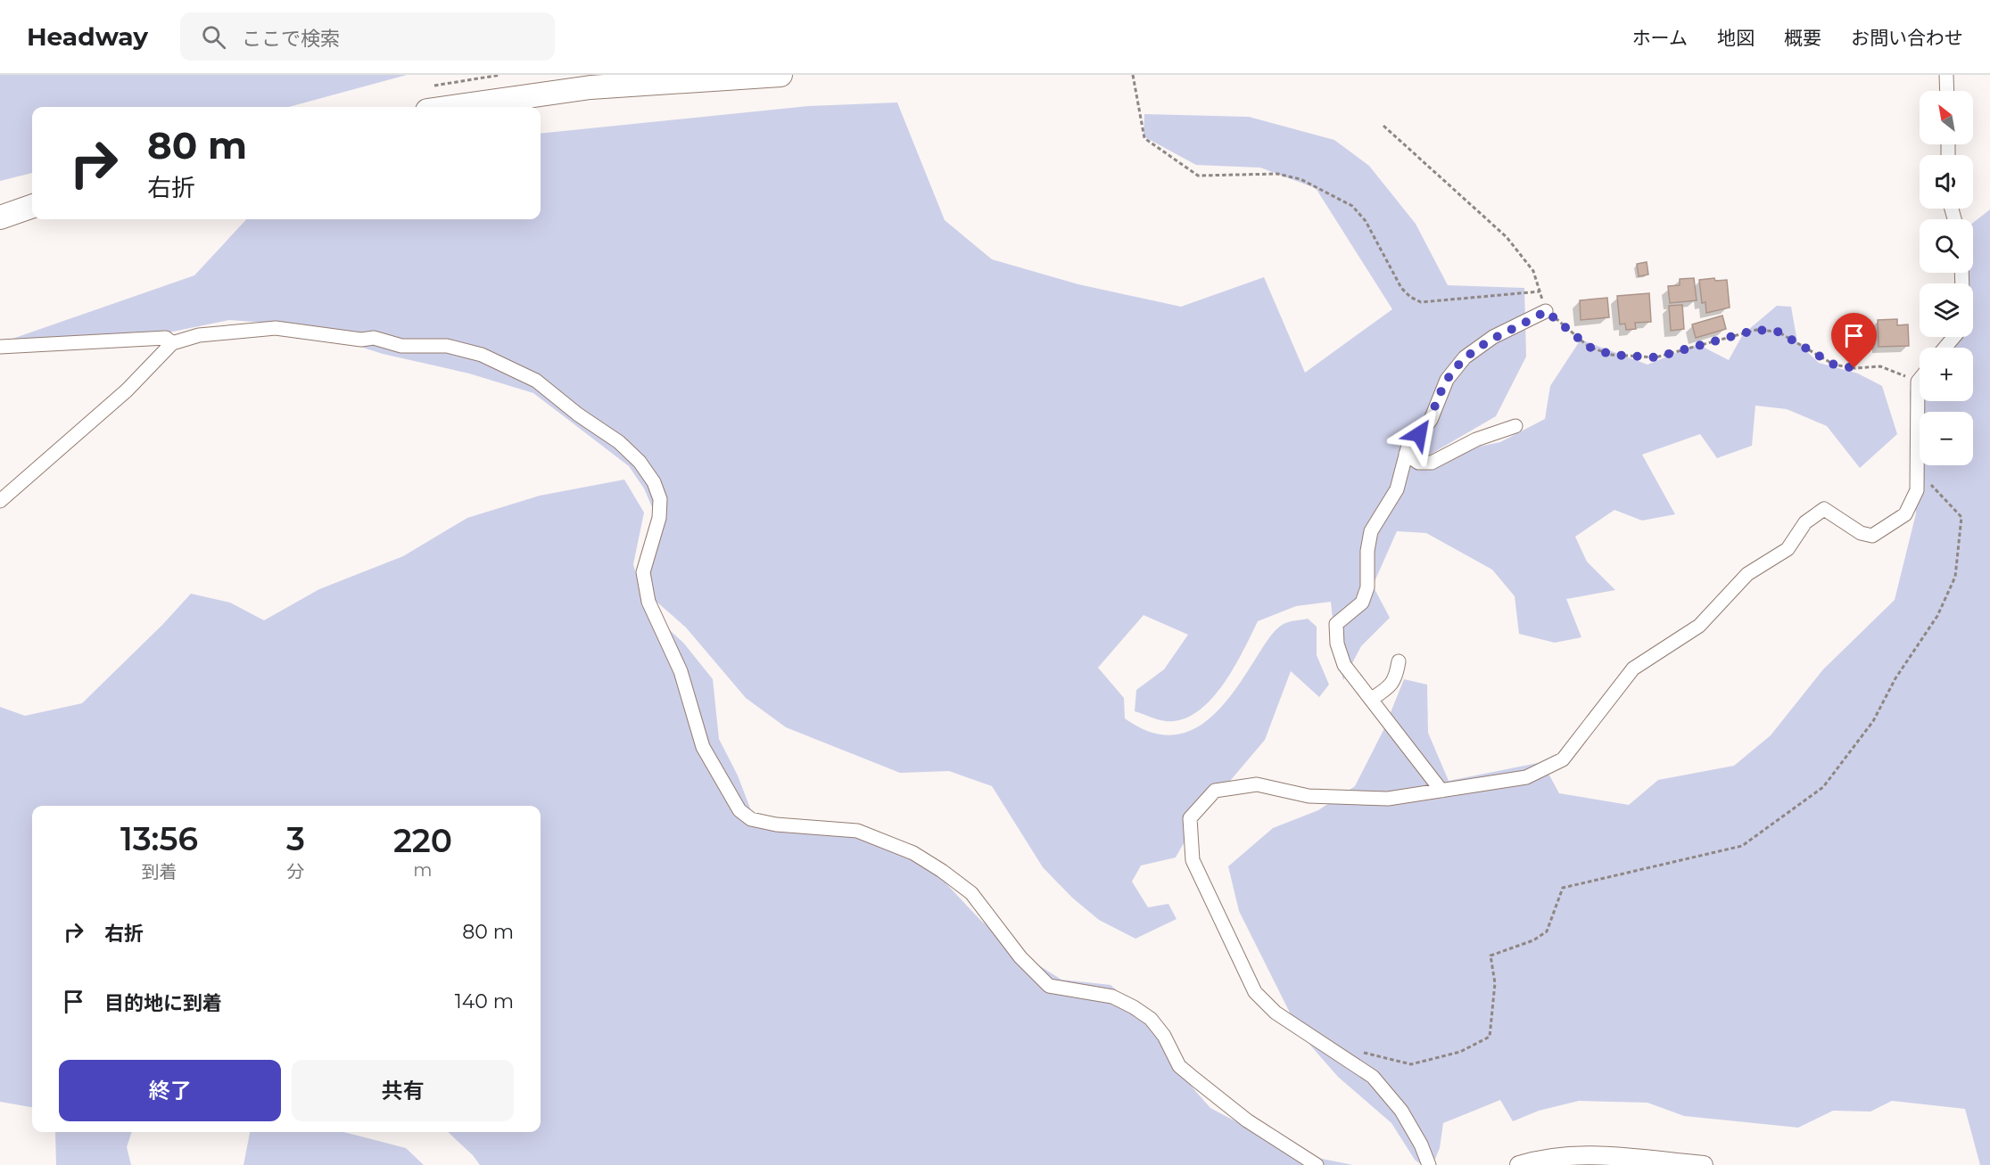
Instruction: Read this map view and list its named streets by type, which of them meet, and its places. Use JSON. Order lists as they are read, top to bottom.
{
  "north": "top left",
  "page": {
    "header": "Headway",
    "search": "ここで検索",
    "nav": [
      "ホーム",
      "地図",
      "概要",
      "お問い合わせ"
    ],
    "map_buttons": ["+", "−"],
    "turn": ["80 m", "右折"],
    "eta": [
      "13:56",
      "到着",
      "3",
      "分",
      "220",
      "m"
    ],
    "list": [
      {
        "name": "右折",
        "value": "80 m"
      },
      {
        "name": "目的地に到着",
        "value": "140 m"
      }
    ],
    "buttons": ["終了", "共有"]
  }
}
